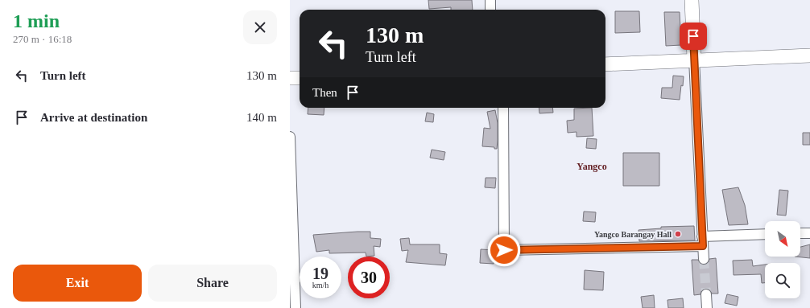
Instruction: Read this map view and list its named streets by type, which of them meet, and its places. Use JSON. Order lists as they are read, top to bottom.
{
  "districts": ["Yangco"],
  "places": ["Yangco Barangay Hall"],
  "north": "bottom right",
  "page": {
    "heading": ["1 min", "270 m · 16:18"],
    "turn": ["130 m", "Turn left"],
    "list": [
      {
        "name": "Turn left",
        "value": "130 m"
      },
      {
        "name": "Arrive at destination",
        "value": "140 m"
      }
    ],
    "then": "Then",
    "speed": "19 km/h",
    "limit": "30",
    "buttons": ["Exit", "Share"]
  }
}
